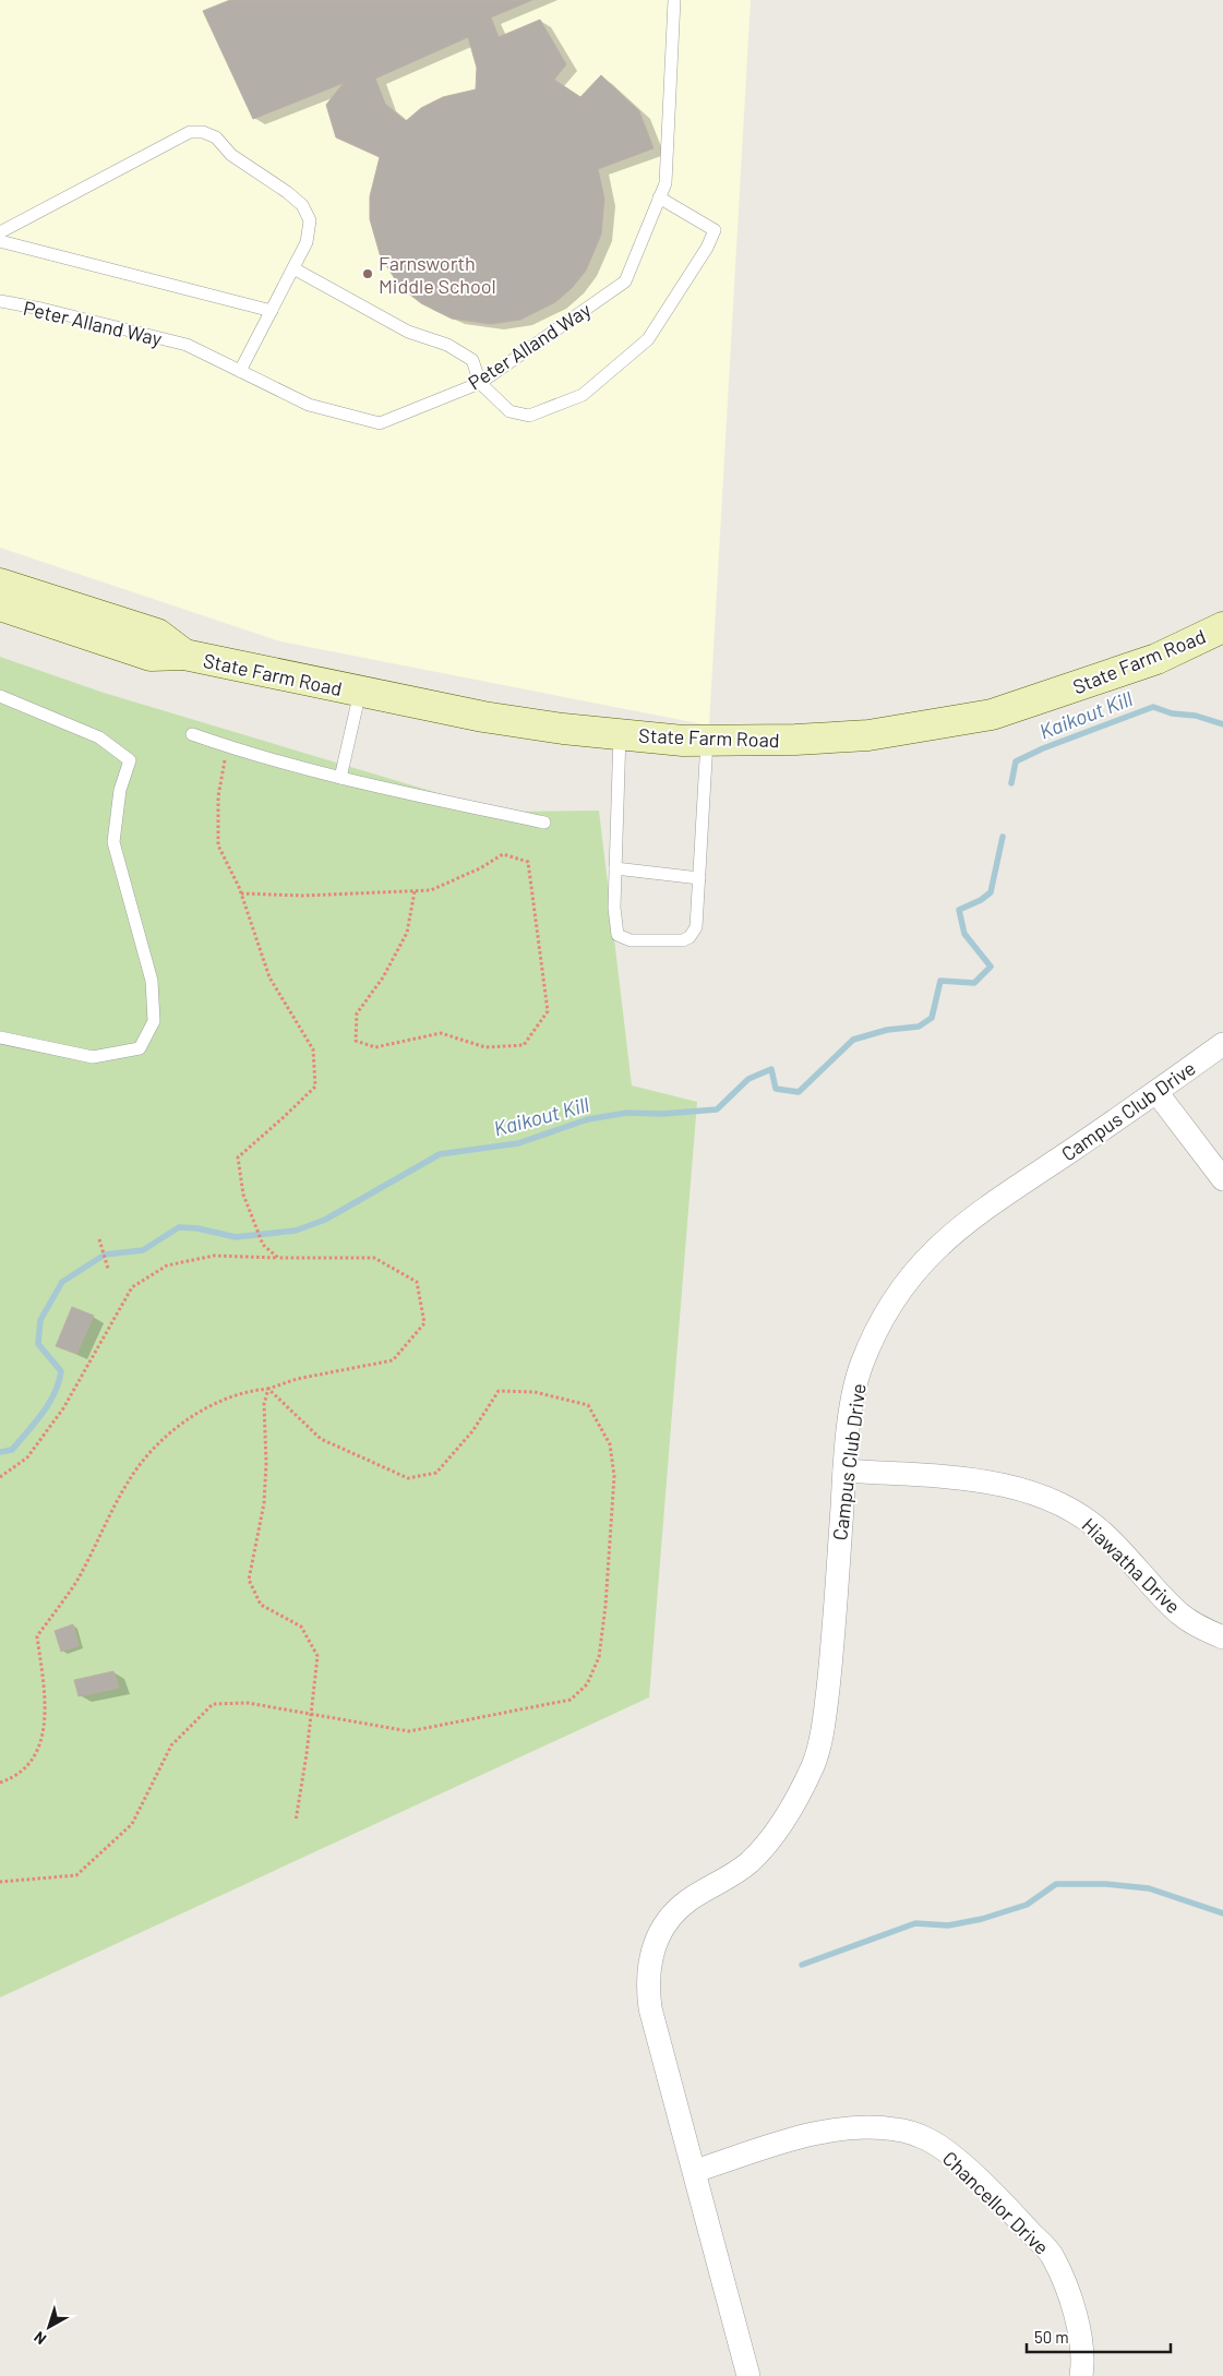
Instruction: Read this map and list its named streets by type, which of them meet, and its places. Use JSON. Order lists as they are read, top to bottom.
{
  "streets": {
    "main road": ["State Farm Road"],
    "street": ["Campus Club Drive", "Hiawatha Drive", "Chancellor Drive"],
    "lane": ["Peter Alland Way"]
  },
  "crossings": [
    ["Campus Club Drive", "Hiawatha Drive"],
    ["Campus Club Drive", "Chancellor Drive"]
  ],
  "water": ["Kaikout Kill"],
  "places": ["Farnsworth Middle School"],
  "scale_bar": "50 m",
  "north": "bottom left"
}
